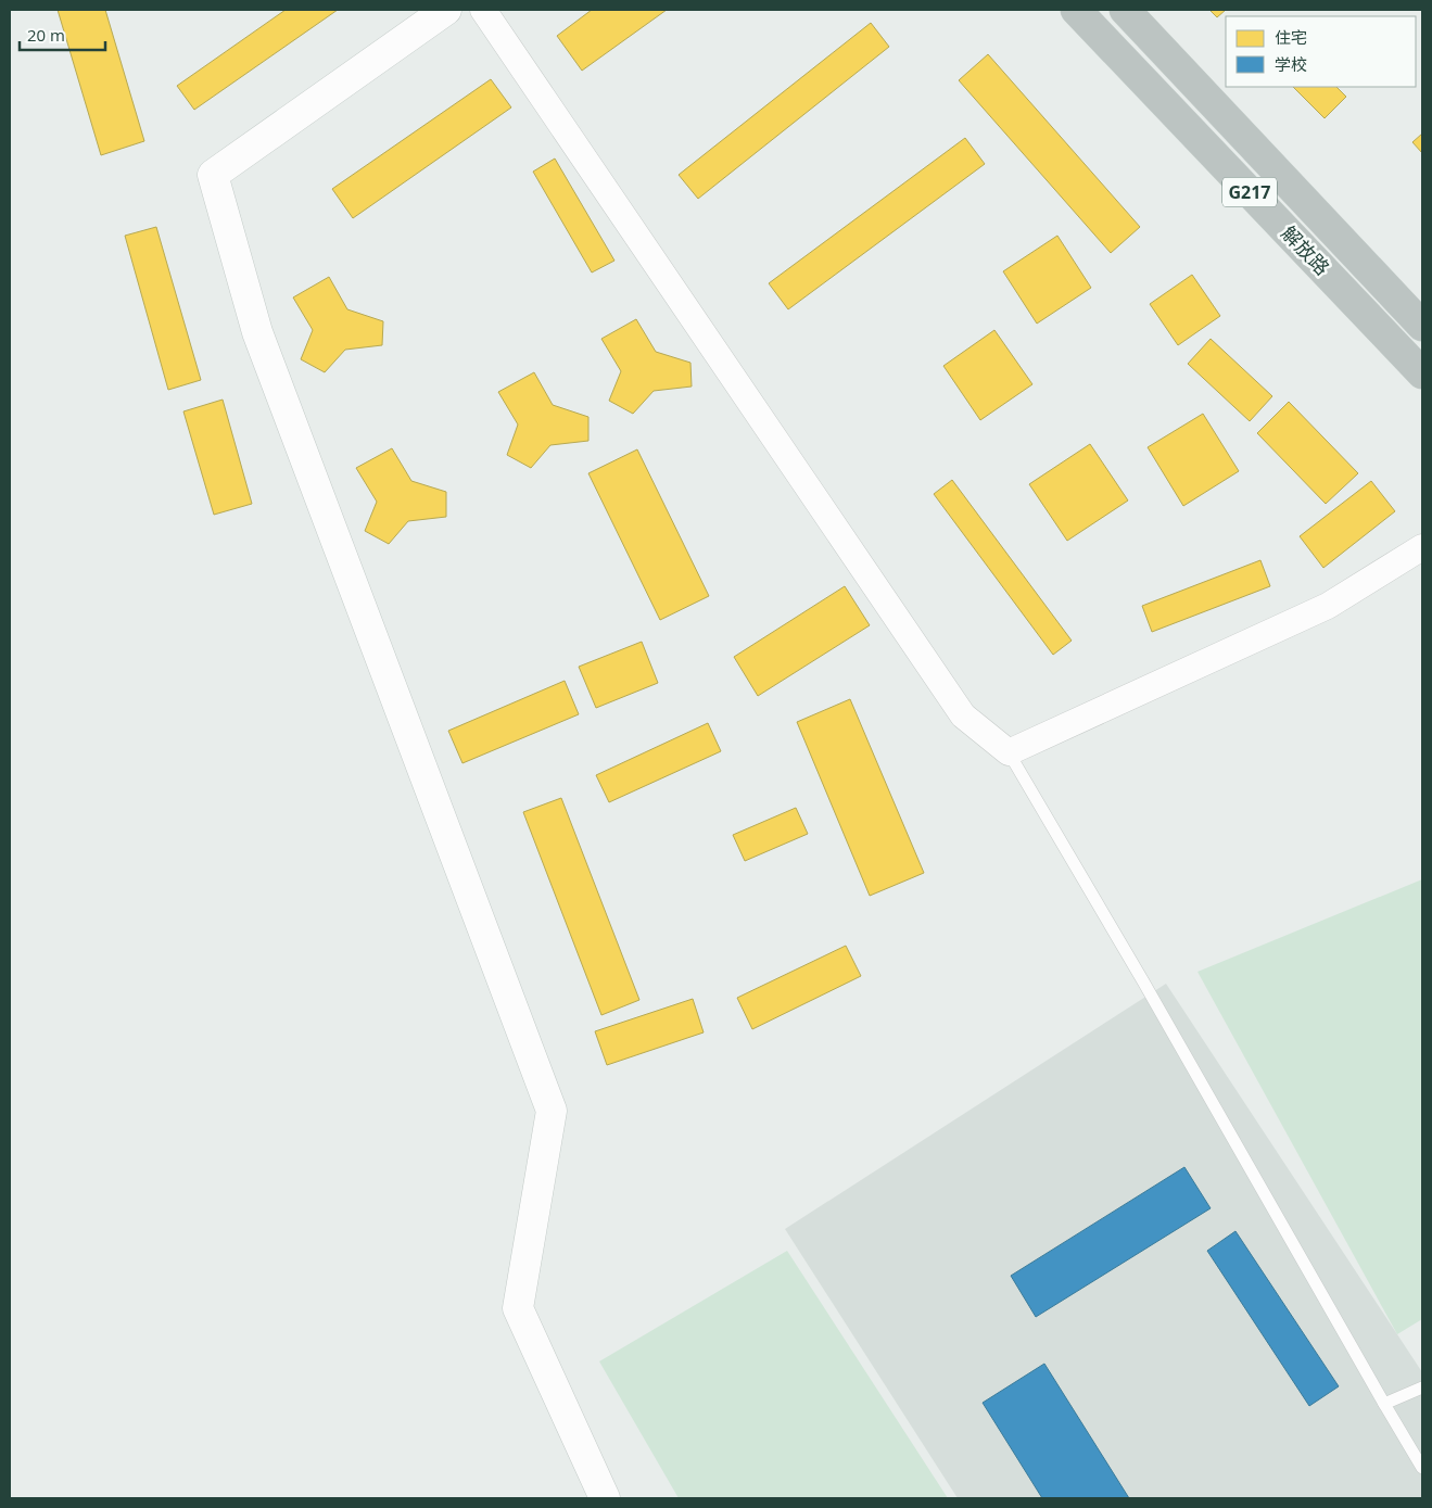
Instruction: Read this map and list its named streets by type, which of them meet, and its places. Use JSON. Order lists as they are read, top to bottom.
{
  "streets": {
    "highway": ["G217", "解放路"]
  },
  "legend": ["住宅", "学校"],
  "scale_bar": "20 m"
}
